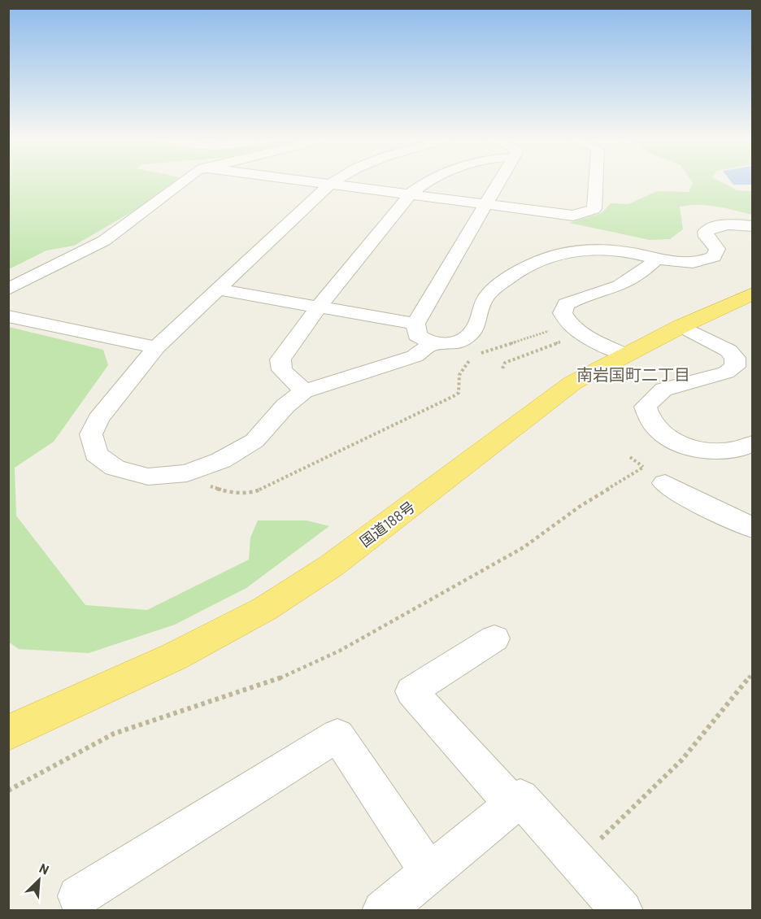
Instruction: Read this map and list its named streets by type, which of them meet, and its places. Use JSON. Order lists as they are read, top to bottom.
{
  "streets": {
    "highway": ["国道188号"]
  },
  "districts": ["南岩国町二丁目"],
  "north": "top right"
}
